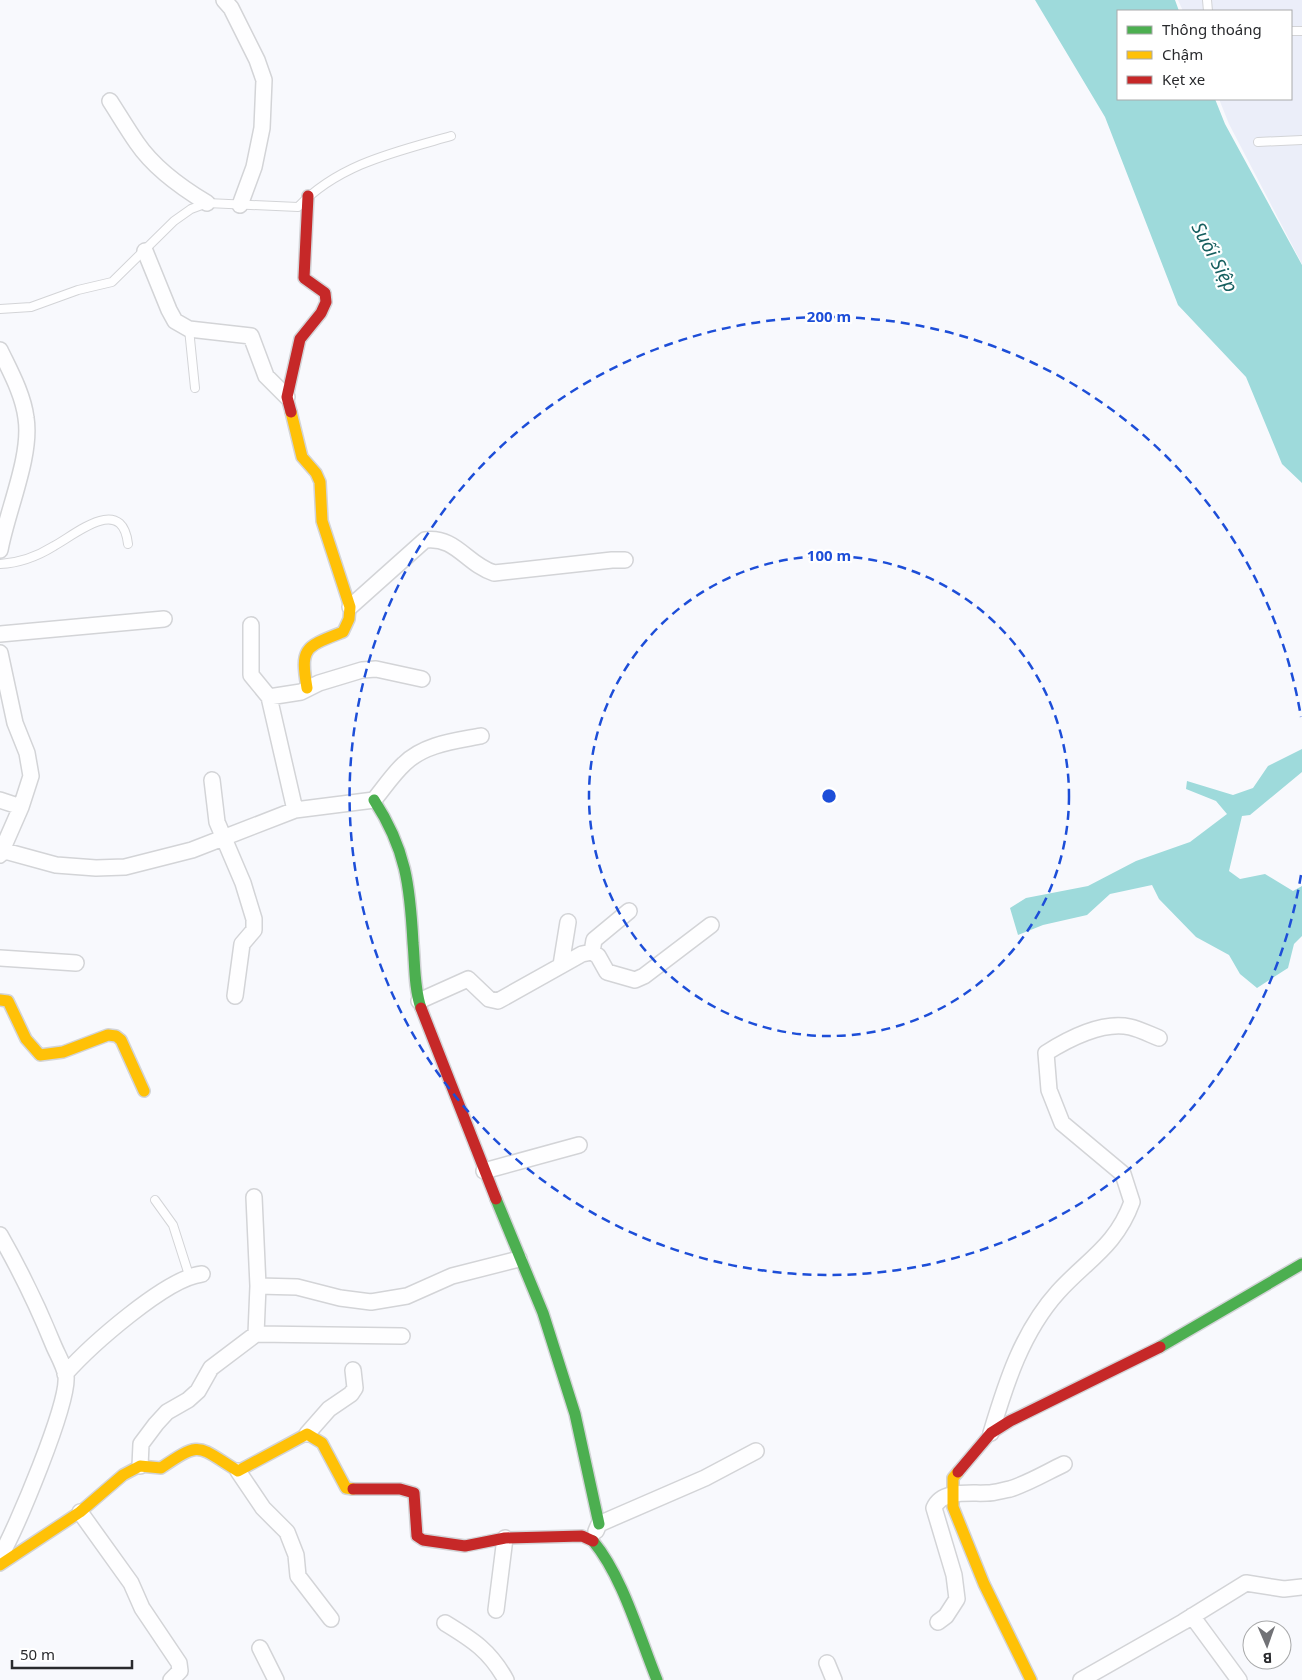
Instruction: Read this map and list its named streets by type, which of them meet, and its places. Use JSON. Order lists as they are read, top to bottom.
{
  "water": ["Suối Siệp"],
  "legend": ["Thông thoáng", "Chậm", "Kẹt xe"],
  "scale_bar": "50 m",
  "north": "bottom",
  "rings": ["200 m", "100 m"]
}
